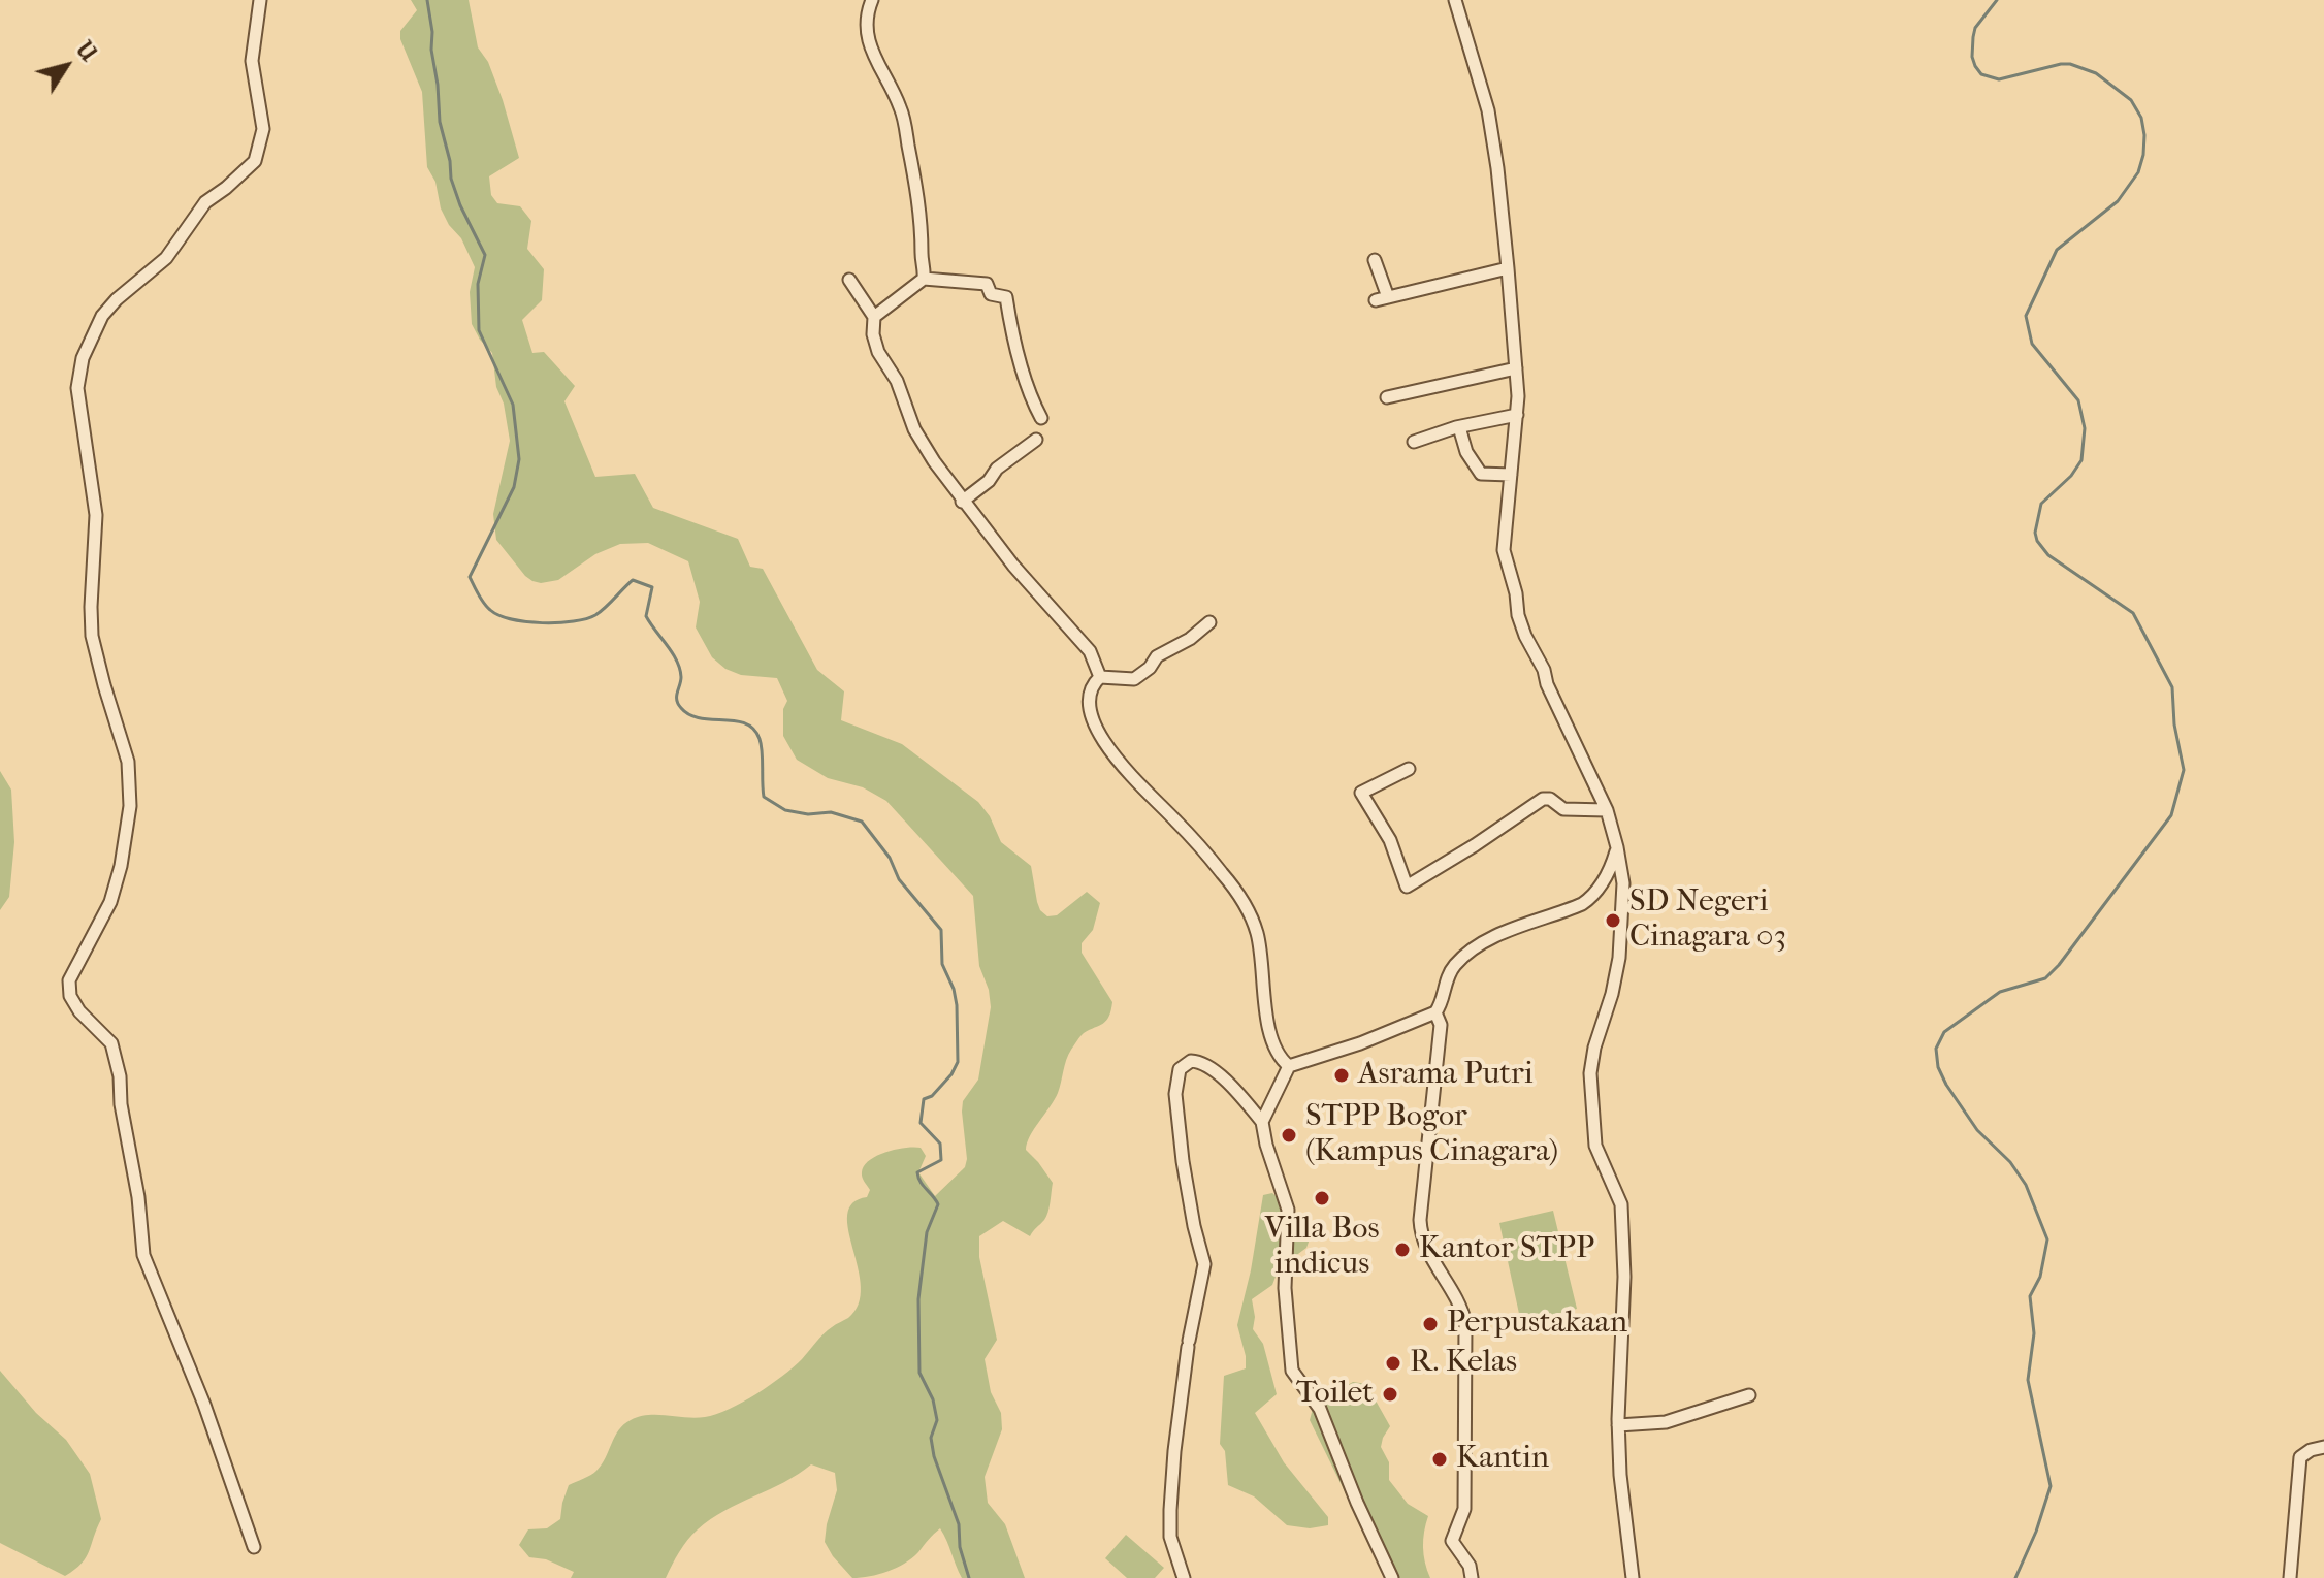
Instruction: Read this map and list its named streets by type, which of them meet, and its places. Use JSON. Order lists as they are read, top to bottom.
{
  "places": [
    "SD Negeri Cinagara 03",
    "Asrama Putri",
    "STPP Bogor (Kampus Cinagara)",
    "Villa Bos indicus",
    "Kantor STPP",
    "Perpustakaan",
    "R. Kelas",
    "Toilet",
    "Kantin"
  ],
  "north": "top right"
}
